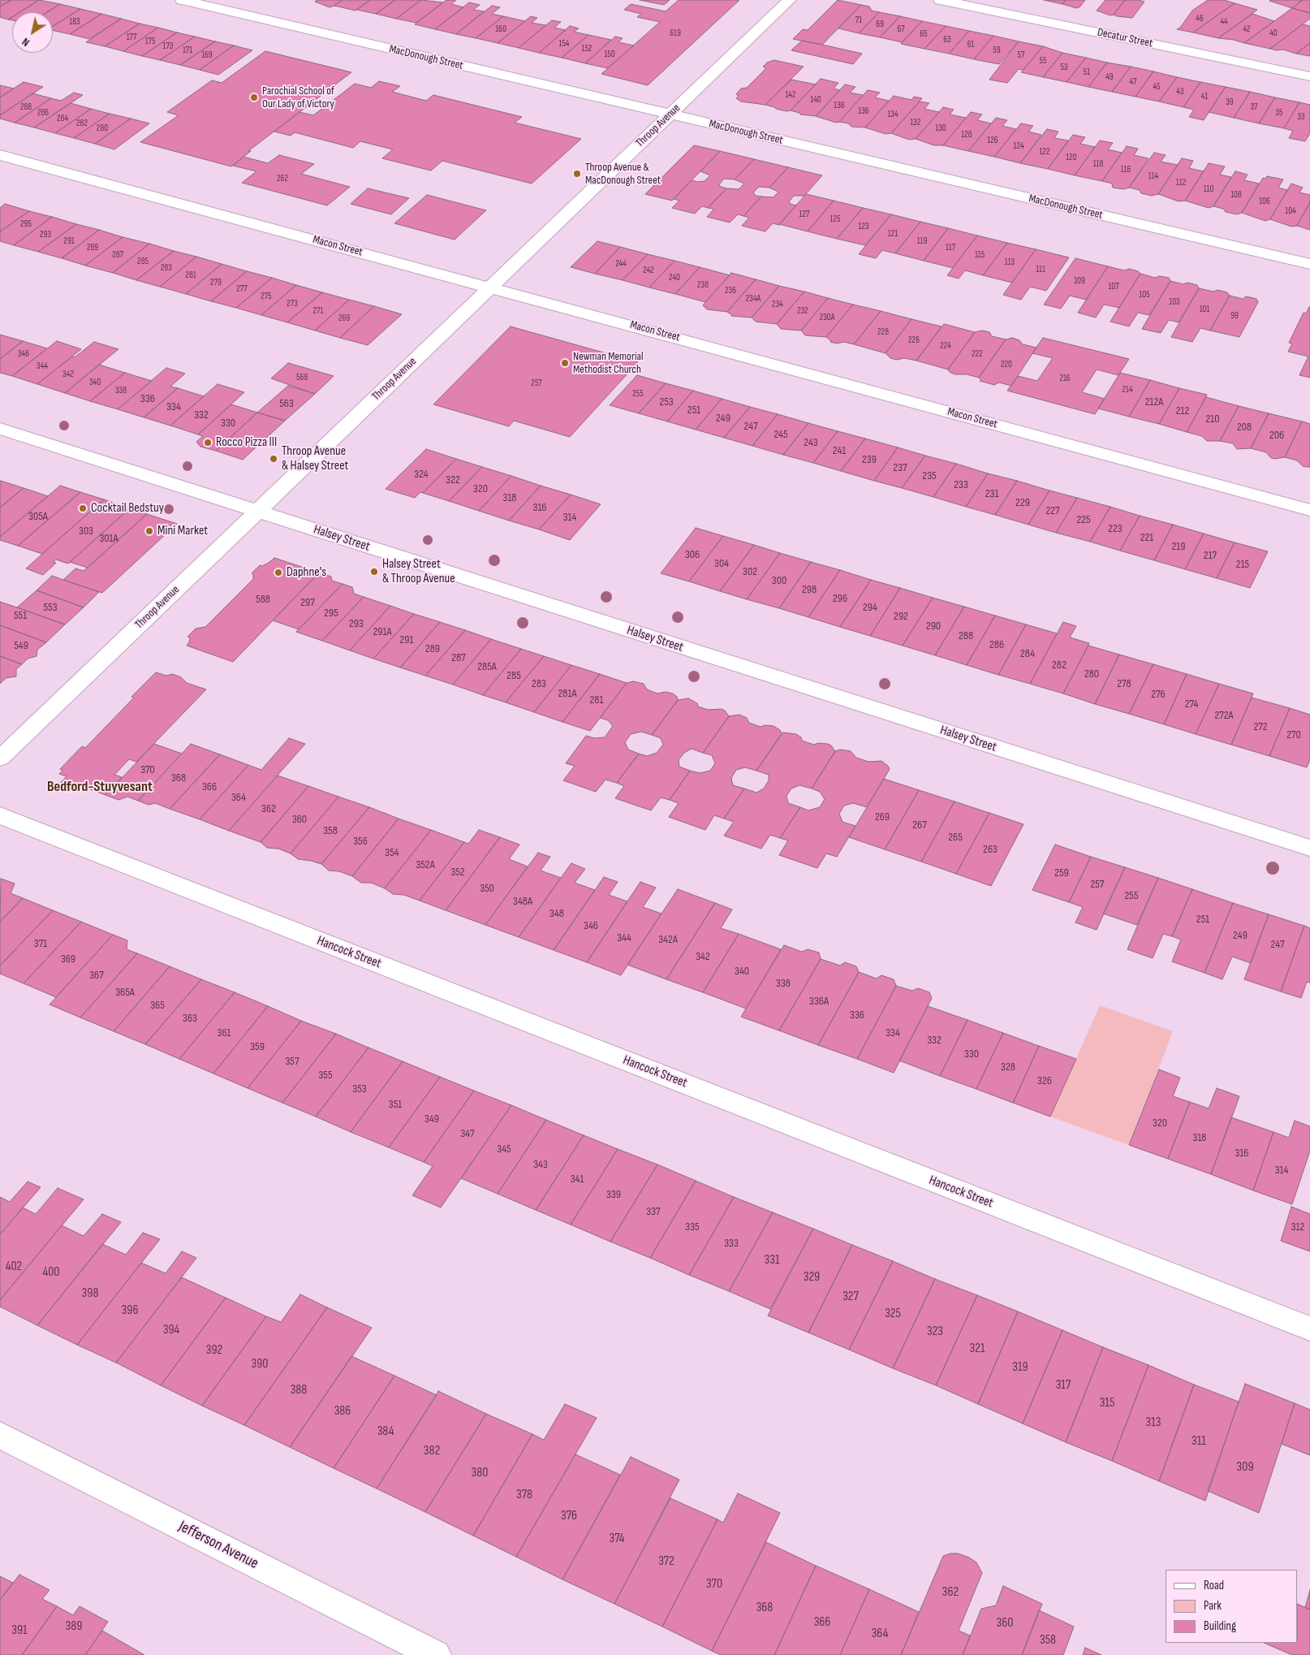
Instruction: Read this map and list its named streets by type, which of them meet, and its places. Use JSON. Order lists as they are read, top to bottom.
{
  "streets": {
    "street": [
      "Decatur Street",
      "MacDonough Street",
      "Throop Avenue",
      "Macon Street",
      "Halsey Street",
      "Hancock Street",
      "Jefferson Avenue"
    ]
  },
  "crossings": [
    ["MacDonough Street", "Throop Avenue"],
    ["Throop Avenue", "Macon Street"],
    ["Throop Avenue", "Halsey Street"]
  ],
  "districts": ["Bedford-Stuyvesant"],
  "places": [
    "Parochial School of Our Lady of Victory",
    "Throop Avenue & MacDonough Street",
    "Newman Memorial Methodist Church",
    "Rocco Pizza III",
    "Throop Avenue & Halsey Street",
    "Cocktail Bedstuy",
    "Mini Market",
    "Halsey Street & Throop Avenue",
    "Daphne's"
  ],
  "house_numbers": [
    "46",
    "71",
    "183",
    "44",
    "69",
    "160",
    "67",
    "42",
    "619",
    "40",
    "65",
    "177",
    "63",
    "175",
    "154",
    "61",
    "173",
    "152",
    "171",
    "59",
    "150",
    "169",
    "57",
    "55",
    "53",
    "51",
    "49",
    "47",
    "45",
    "43",
    "142",
    "41",
    "140",
    "39",
    "138",
    "288",
    "37",
    "136",
    "286",
    "35",
    "134",
    "33",
    "284",
    "132",
    "282",
    "280",
    "130",
    "128",
    "126",
    "124",
    "122",
    "120",
    "118",
    "116",
    "114",
    "262",
    "112",
    "110",
    "108",
    "106",
    "104",
    "127",
    "125",
    "295",
    "123",
    "121",
    "293",
    "291",
    "119",
    "289",
    "117",
    "287",
    "115",
    "285",
    "113",
    "244",
    "283",
    "111",
    "242",
    "281",
    "240",
    "109",
    "279",
    "238",
    "107",
    "277",
    "236",
    "105",
    "275",
    "234A",
    "103",
    "273",
    "234",
    "101",
    "271",
    "232",
    "99",
    "230A",
    "269",
    "228",
    "226",
    "224",
    "346",
    "222",
    "220",
    "344",
    "342",
    "569",
    "216",
    "340",
    "257",
    "214",
    "338",
    "255",
    "336",
    "253",
    "212A",
    "563",
    "334",
    "251",
    "212",
    "332",
    "249",
    "210",
    "330",
    "247",
    "208",
    "245",
    "206",
    "243",
    "241",
    "239",
    "237",
    "324",
    "235",
    "322",
    "233",
    "320",
    "231",
    "318",
    "229",
    "316",
    "227",
    "305A",
    "314",
    "225",
    "223",
    "303",
    "221",
    "301A",
    "219",
    "306",
    "217",
    "304",
    "215",
    "302",
    "300",
    "298",
    "296",
    "588",
    "297",
    "553",
    "294",
    "295",
    "551",
    "292",
    "293",
    "290",
    "291A",
    "288",
    "291",
    "286",
    "549",
    "289",
    "284",
    "287",
    "282",
    "285A",
    "280",
    "285",
    "283",
    "278",
    "281A",
    "276",
    "281",
    "274",
    "272A",
    "272",
    "270",
    "370",
    "368",
    "366",
    "364",
    "362",
    "269",
    "360",
    "267",
    "358",
    "265",
    "356",
    "263",
    "354",
    "352A",
    "352",
    "259",
    "257",
    "350",
    "255",
    "348A",
    "348",
    "251",
    "346",
    "249",
    "344",
    "342A",
    "371",
    "247",
    "342",
    "369",
    "340",
    "367",
    "338",
    "365A",
    "336A",
    "365",
    "336",
    "363",
    "361",
    "334",
    "332",
    "359",
    "330",
    "357",
    "328",
    "355",
    "326",
    "353",
    "351",
    "349",
    "320",
    "347",
    "318",
    "345",
    "316",
    "343",
    "314",
    "341",
    "339",
    "337",
    "335",
    "312",
    "333",
    "331",
    "402",
    "400",
    "329",
    "398",
    "327",
    "396",
    "325",
    "394",
    "323",
    "321",
    "392",
    "390",
    "319",
    "317",
    "388",
    "315",
    "386",
    "313",
    "384",
    "311",
    "382",
    "309",
    "380",
    "378",
    "376",
    "374",
    "372",
    "370",
    "362",
    "368",
    "366",
    "360",
    "389",
    "391",
    "364",
    "358"
  ],
  "legend": ["Road", "Park", "Building"],
  "north": "bottom left"
}
